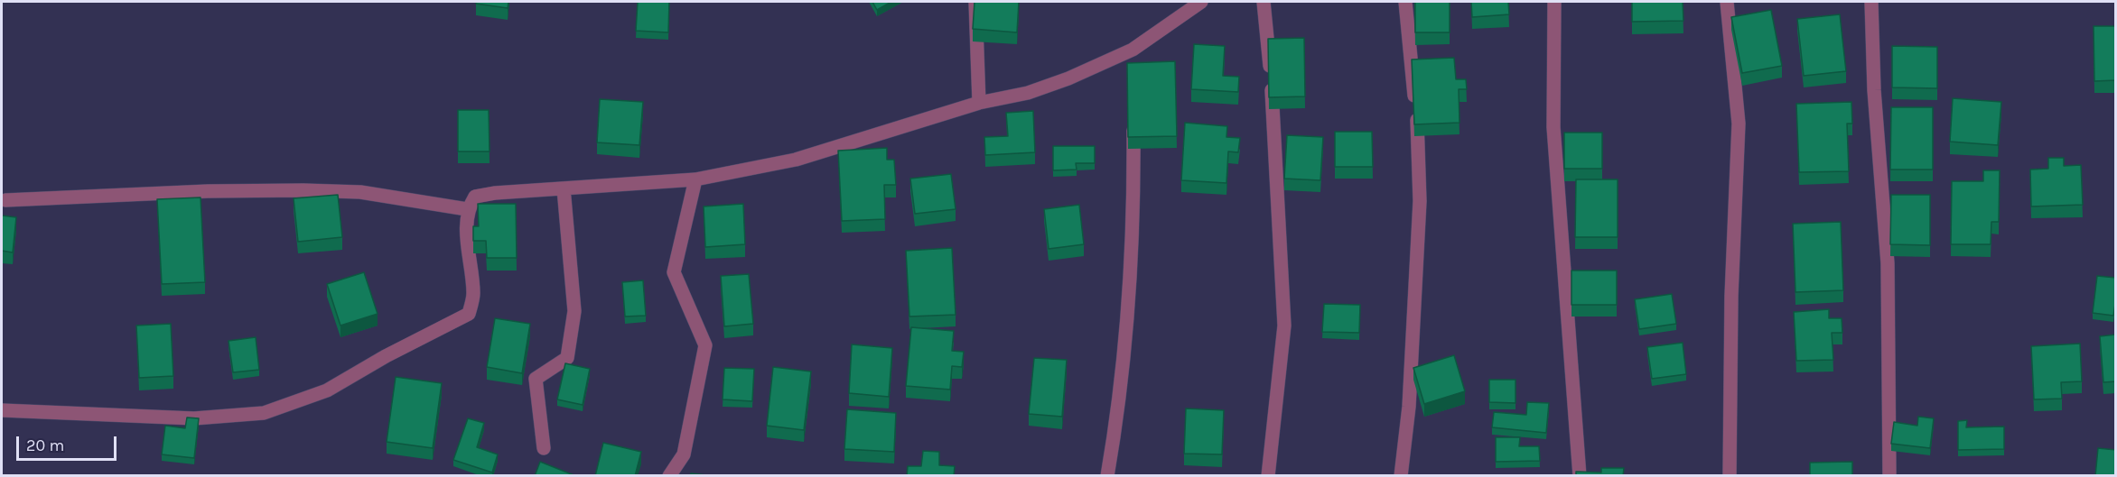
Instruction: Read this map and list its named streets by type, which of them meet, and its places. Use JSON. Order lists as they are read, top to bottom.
{
  "scale_bar": "20 m"
}
